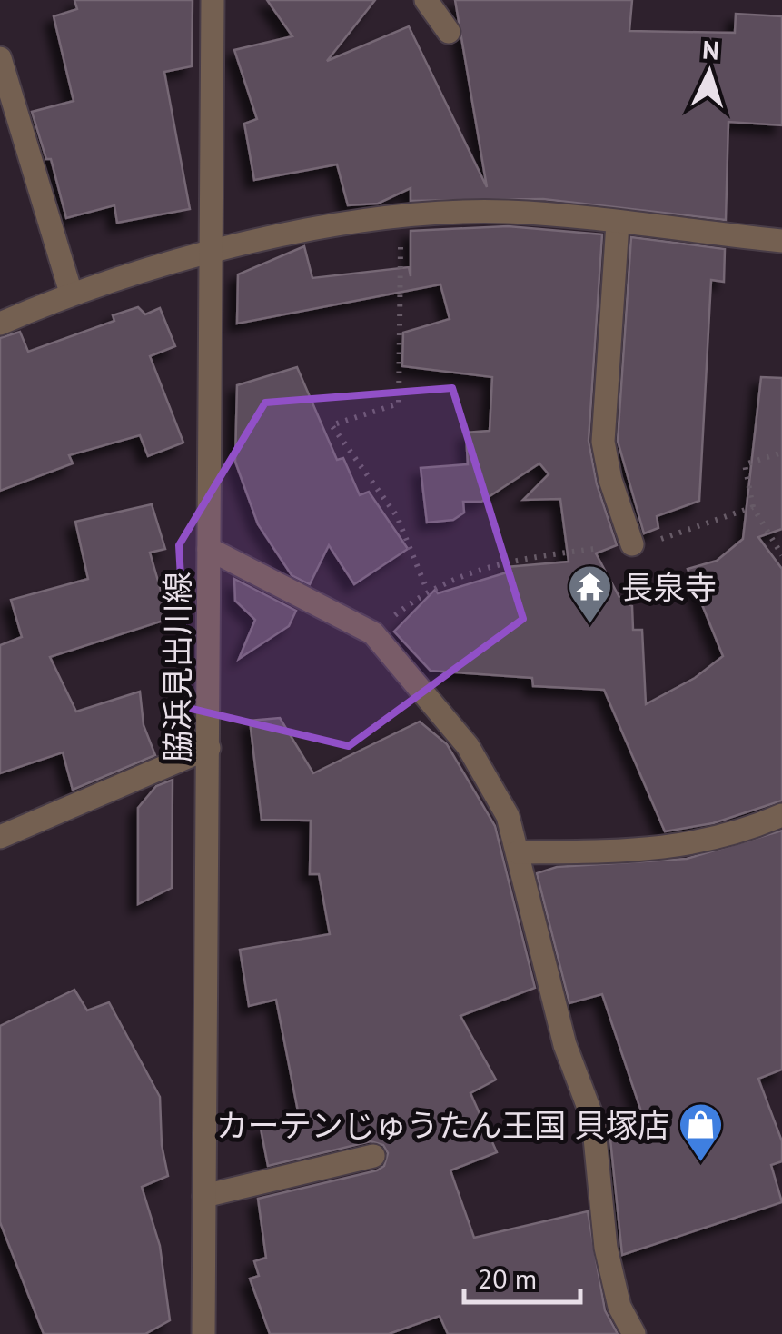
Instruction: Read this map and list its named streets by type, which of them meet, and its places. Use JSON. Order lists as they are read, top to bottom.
{
  "streets": {
    "street": ["脇浜見出川線"]
  },
  "places": {
    "temple": ["長泉寺"],
    "shop": ["カーテンじゅうたん王国 貝塚店"]
  },
  "scale_bar": "20 m",
  "north": "top"
}
